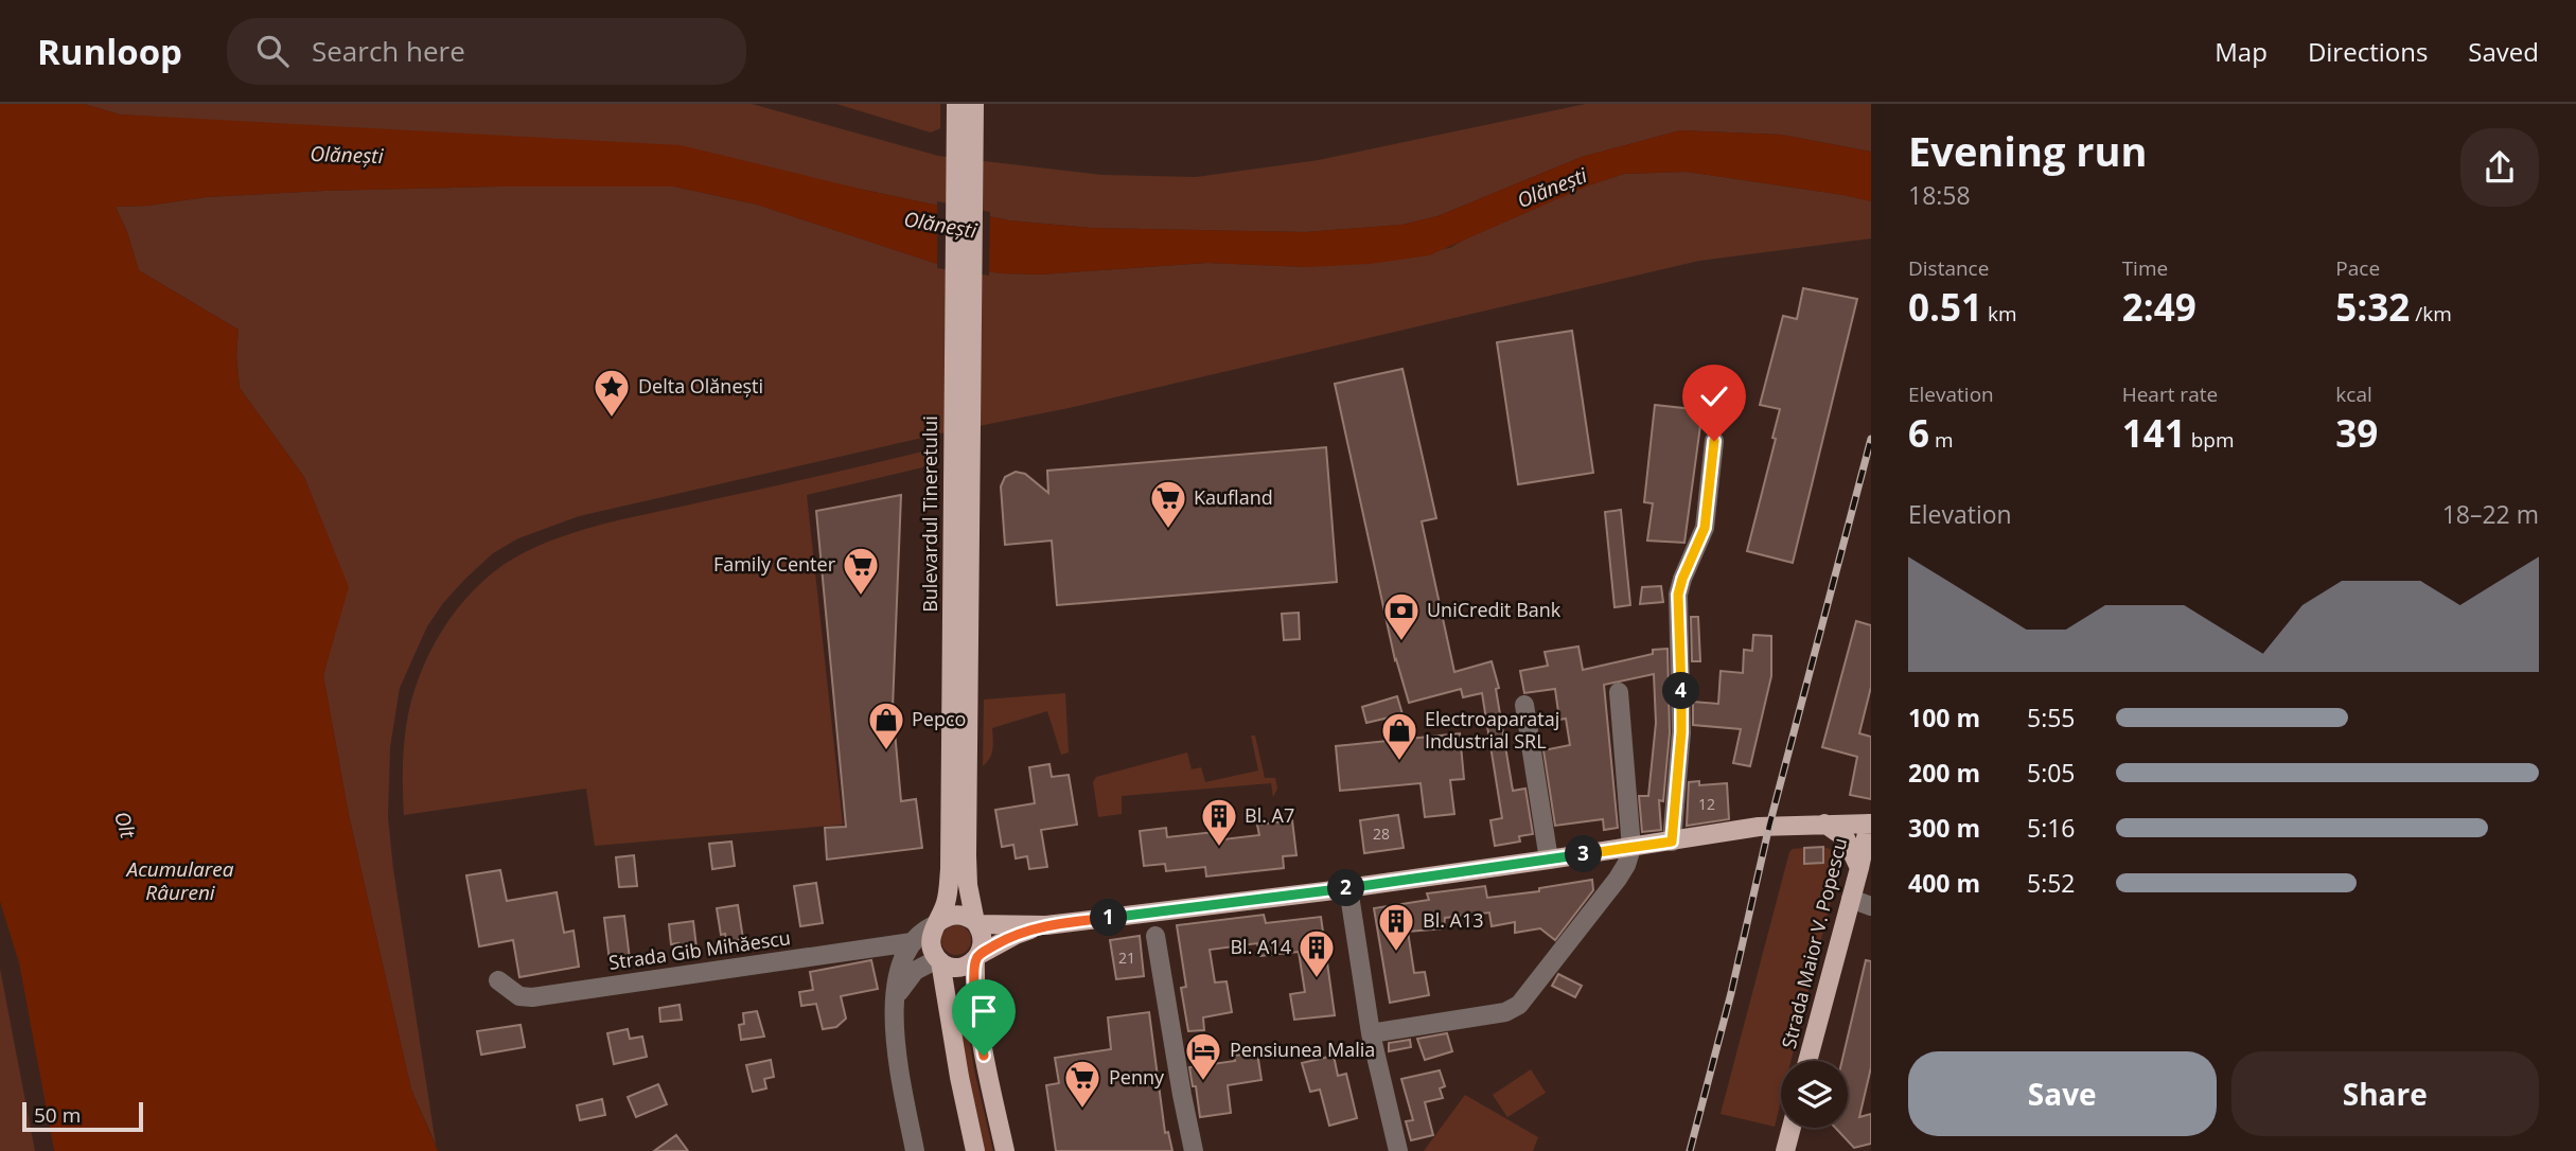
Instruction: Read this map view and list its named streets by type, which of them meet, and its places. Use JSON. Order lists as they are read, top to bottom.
{
  "streets": {
    "main road": ["Bulevardul Tineretului", "Strada Maior V. Popescu"],
    "street": ["Strada Gib Mihăescu"]
  },
  "water": ["Olănești", "Olt", "Acumularea Râureni"],
  "places": {
    "place": ["Delta Olănești"],
    "supermarket": ["Kaufland", "Family Center", "Penny"],
    "bank": ["UniCredit Bank"],
    "shop": ["Pepco", "Electroaparataj Industrial SRL"],
    "building": ["Bl. A7", "Bl. A13", "Bl. A14"],
    "hotel": ["Pensiunea Malia"]
  },
  "house_numbers": ["12", "28", "21"],
  "scale_bar": "50 m",
  "page": {
    "header": "Runloop",
    "search": "Search here",
    "nav": ["Map", "Directions", "Saved"],
    "heading": ["Evening run", "18:58"],
    "stats": [
      ["Distance", "0.51 km"],
      ["Time", "2:49"],
      ["Pace", "5:32 /km"],
      ["Elevation", "6 m"],
      ["Heart rate", "141 bpm"],
      ["kcal", "39"]
    ],
    "chart": ["Elevation", "18–22 m"],
    "pins": [
      "4",
      "3",
      "2",
      "1"
    ],
    "list": [
      {
        "name": "100 m",
        "note": "5:55"
      },
      {
        "name": "200 m",
        "note": "5:05"
      },
      {
        "name": "300 m",
        "note": "5:16"
      },
      {
        "name": "400 m",
        "note": "5:52"
      }
    ],
    "buttons": ["Save", "Share"],
    "scale": "50 m"
  }
}
